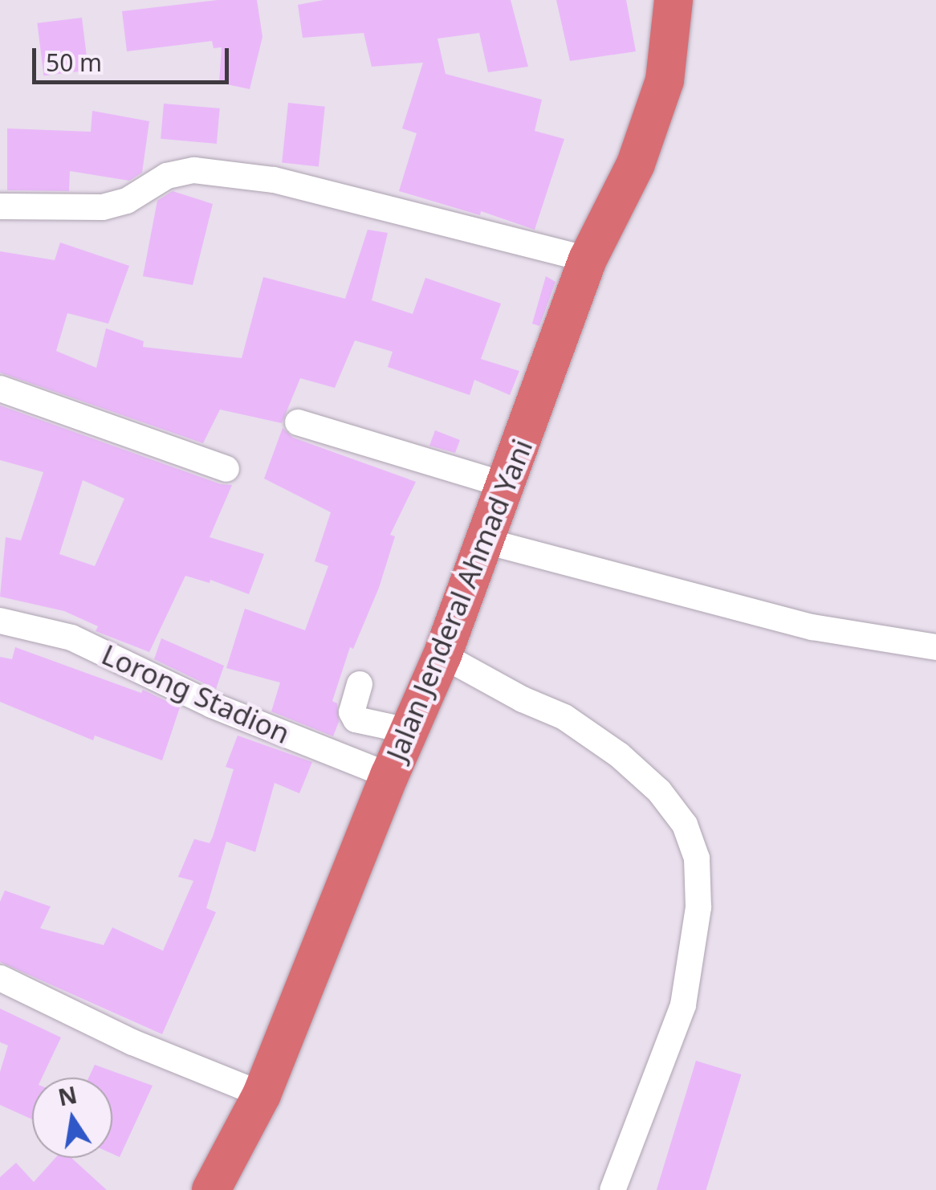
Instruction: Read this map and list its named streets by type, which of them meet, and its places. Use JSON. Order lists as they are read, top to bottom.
{
  "streets": {
    "highway": ["Jalan Jenderal Ahmad Yani"],
    "street": ["Lorong Stadion"]
  },
  "crossings": [
    ["Jalan Jenderal Ahmad Yani", "Lorong Stadion"]
  ],
  "scale_bar": "50 m",
  "north": "top"
}
